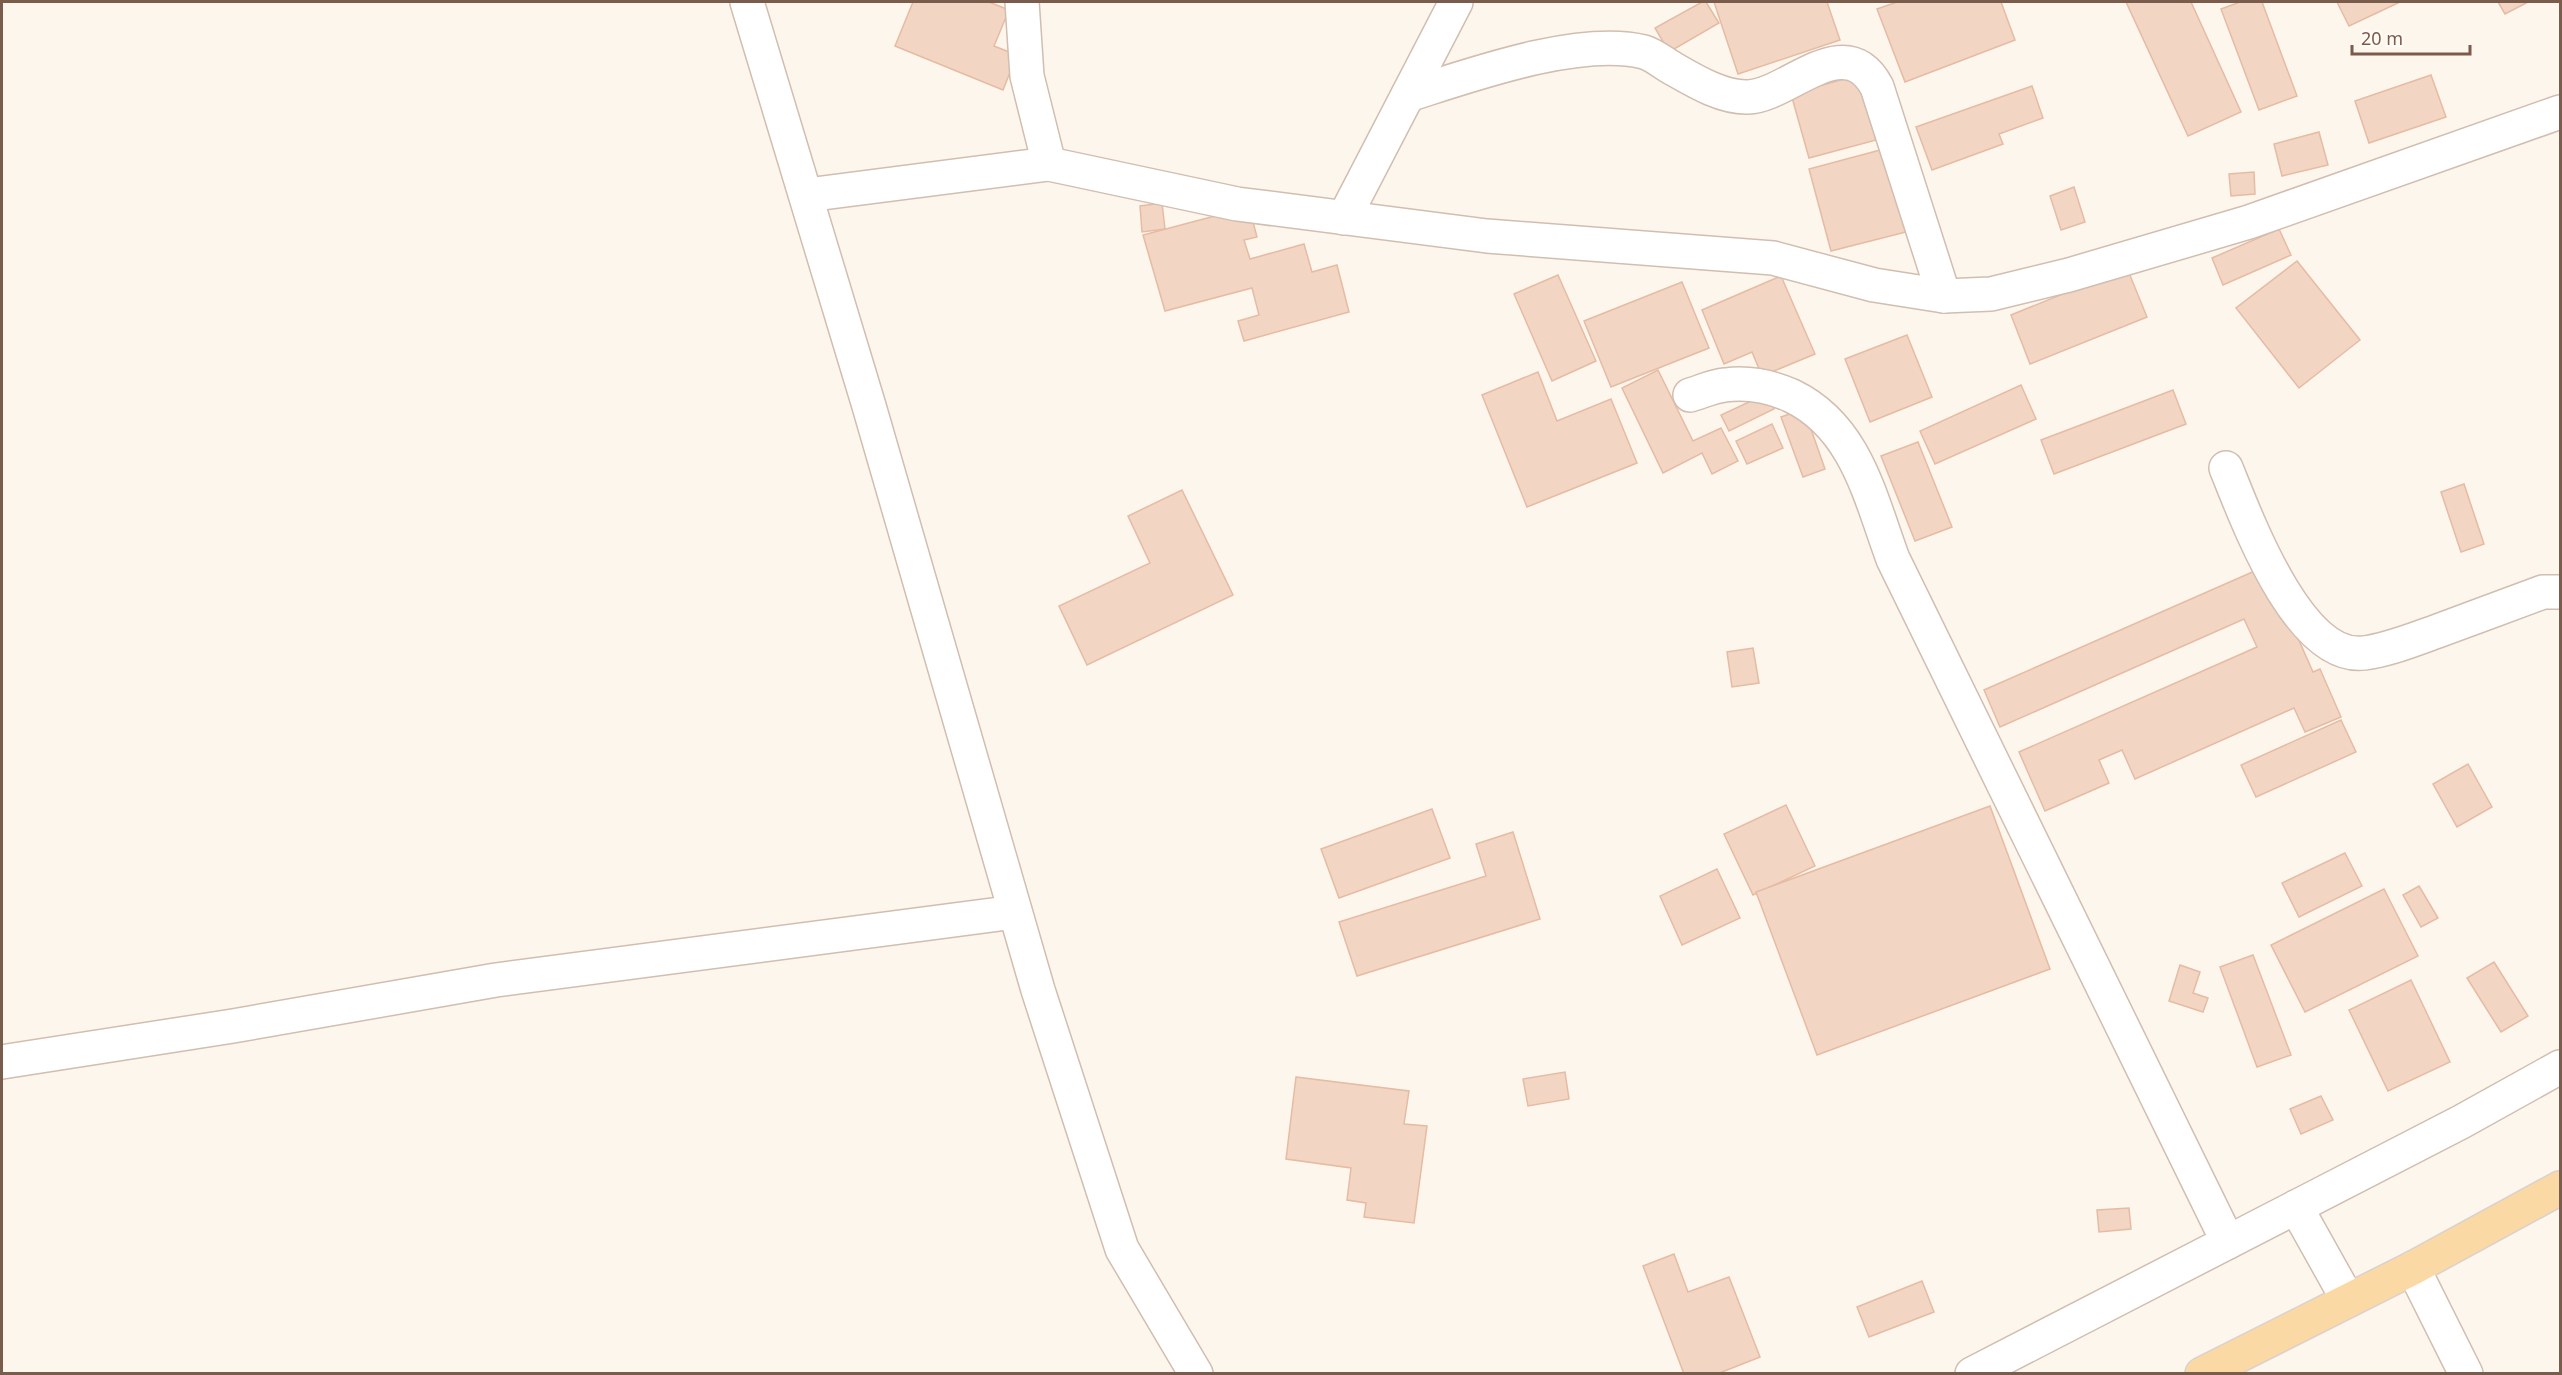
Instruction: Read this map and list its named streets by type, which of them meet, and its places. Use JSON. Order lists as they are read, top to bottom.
{
  "scale_bar": "20 m"
}
